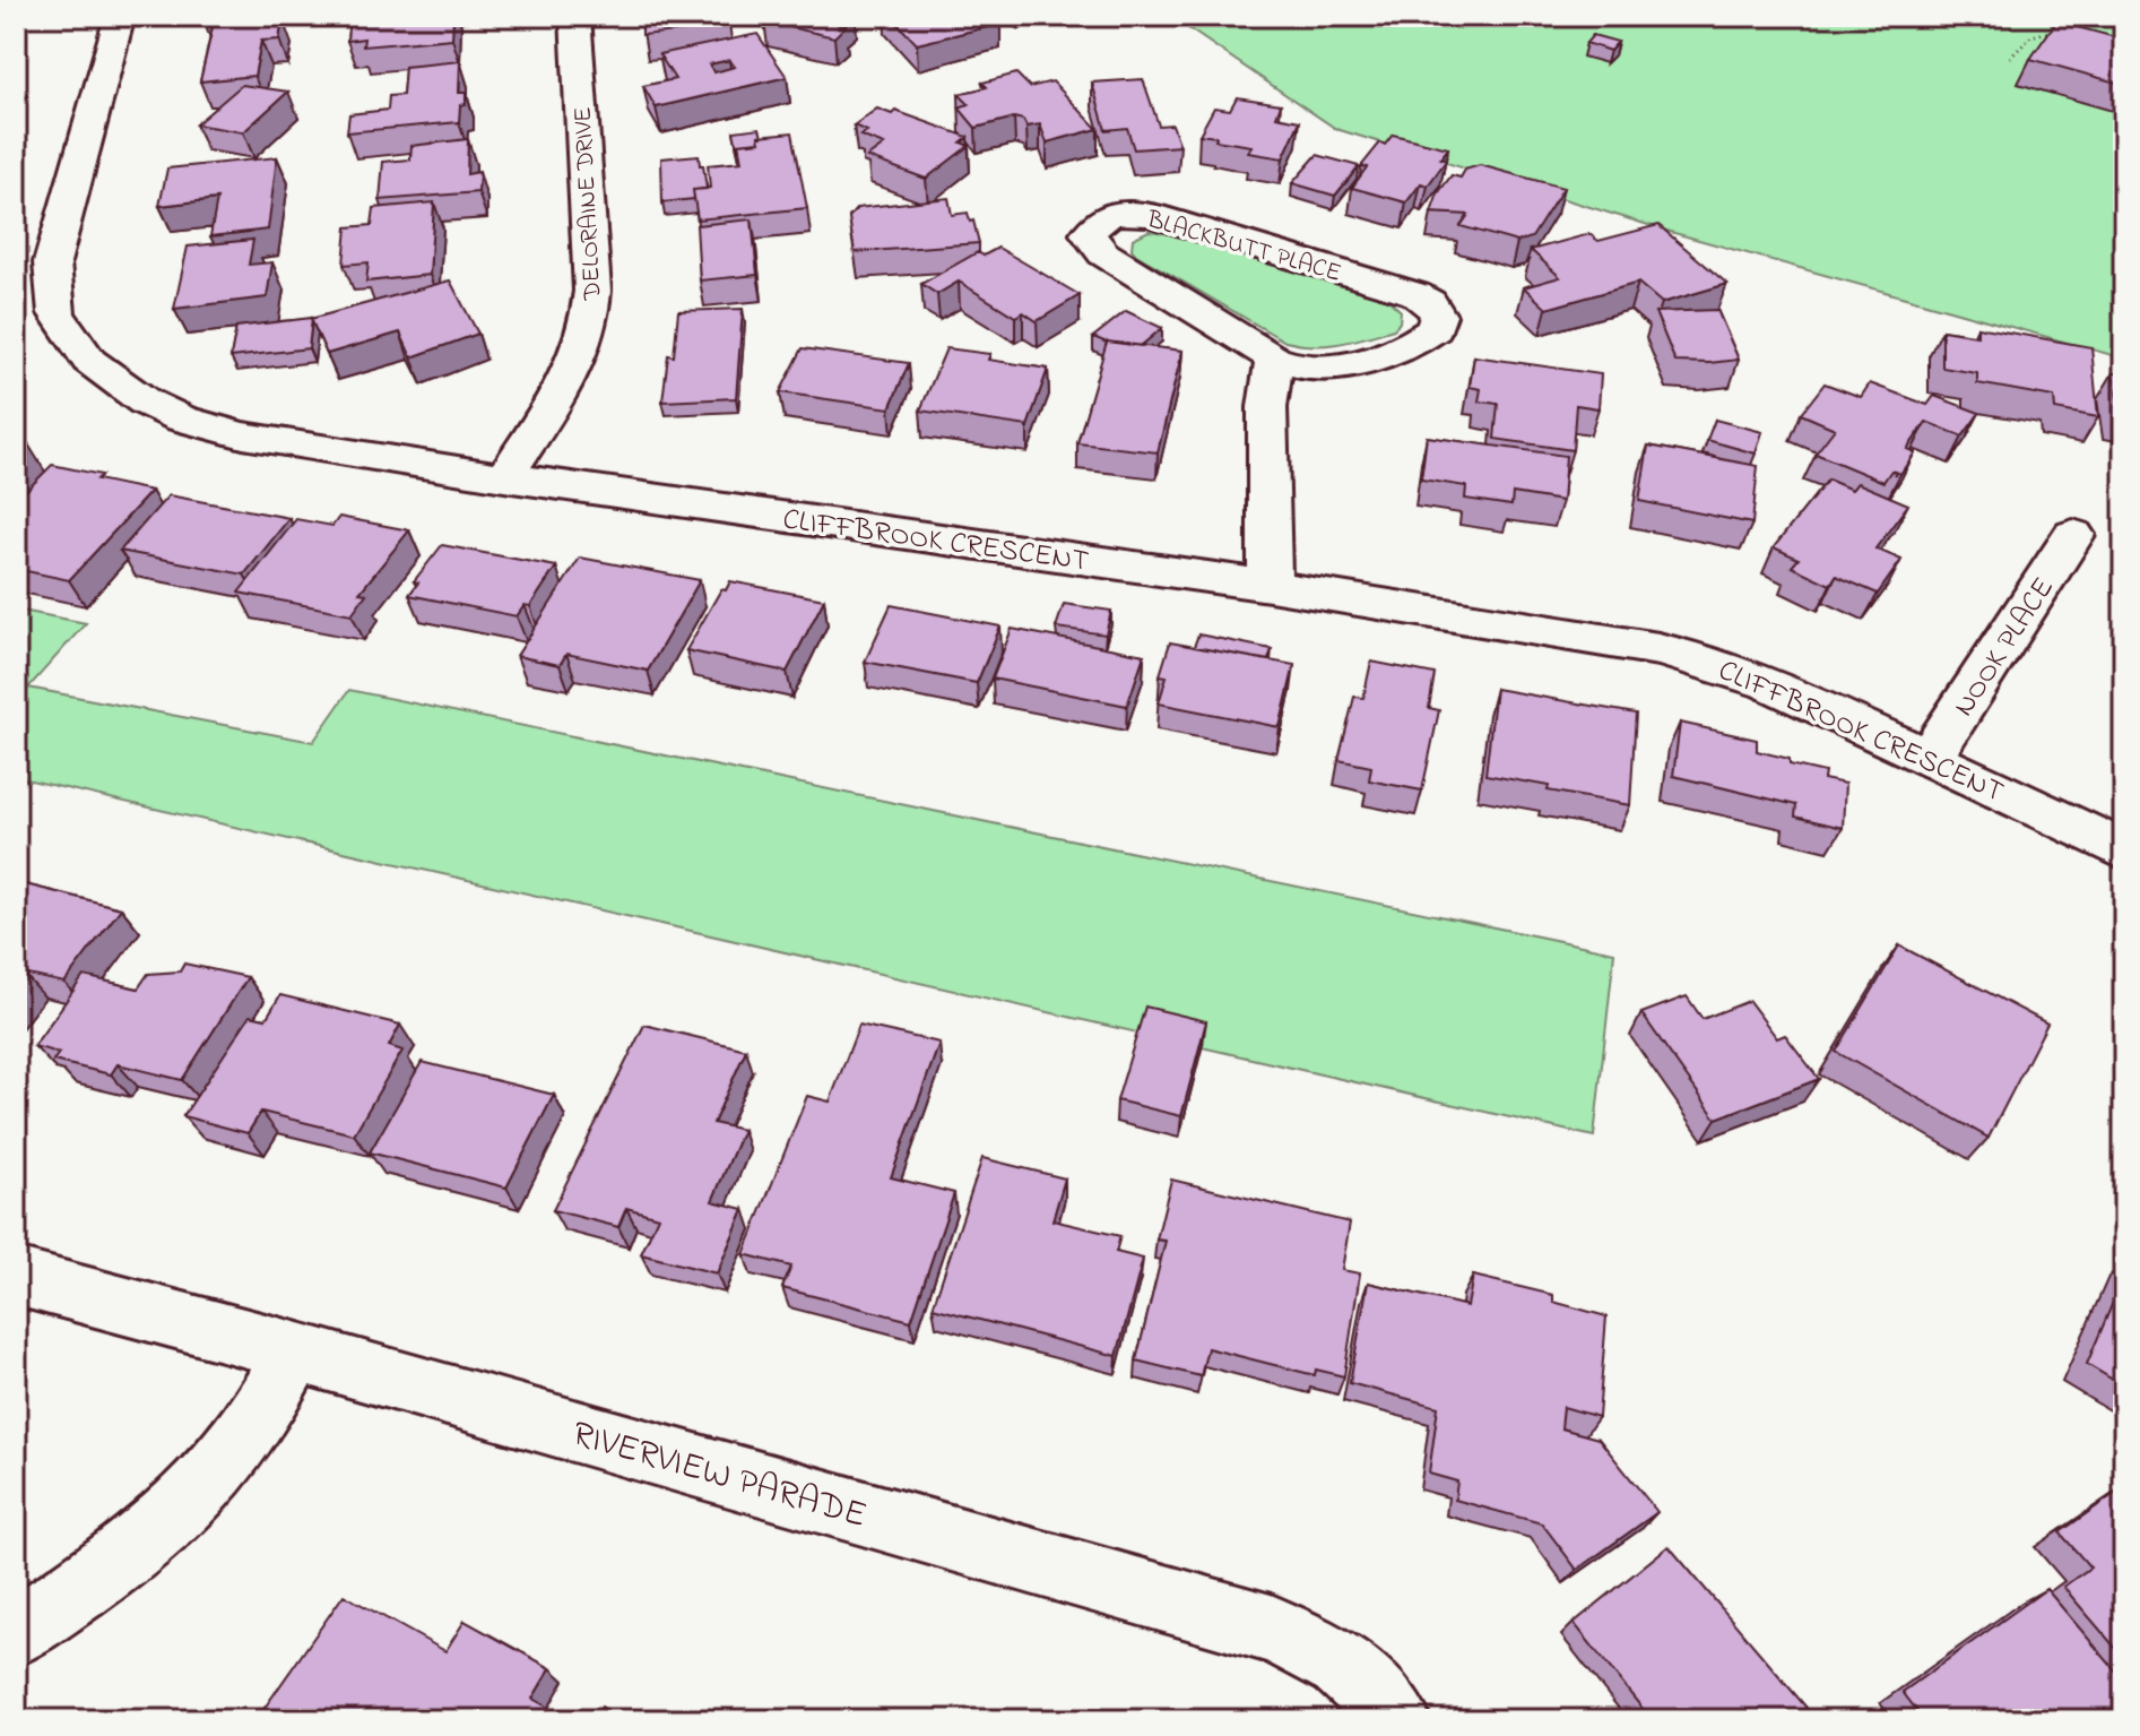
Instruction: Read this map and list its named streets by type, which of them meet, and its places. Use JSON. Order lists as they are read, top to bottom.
{
  "streets": {
    "street": [
      "DELORAINE DRIVE",
      "BLACKBUTT PLACE",
      "CLIFFBROOK CRESCENT",
      "NOOK PLACE",
      "RIVERVIEW PARADE"
    ]
  },
  "crossings": [
    ["DELORAINE DRIVE", "CLIFFBROOK CRESCENT"],
    ["CLIFFBROOK CRESCENT", "NOOK PLACE"]
  ]
}
